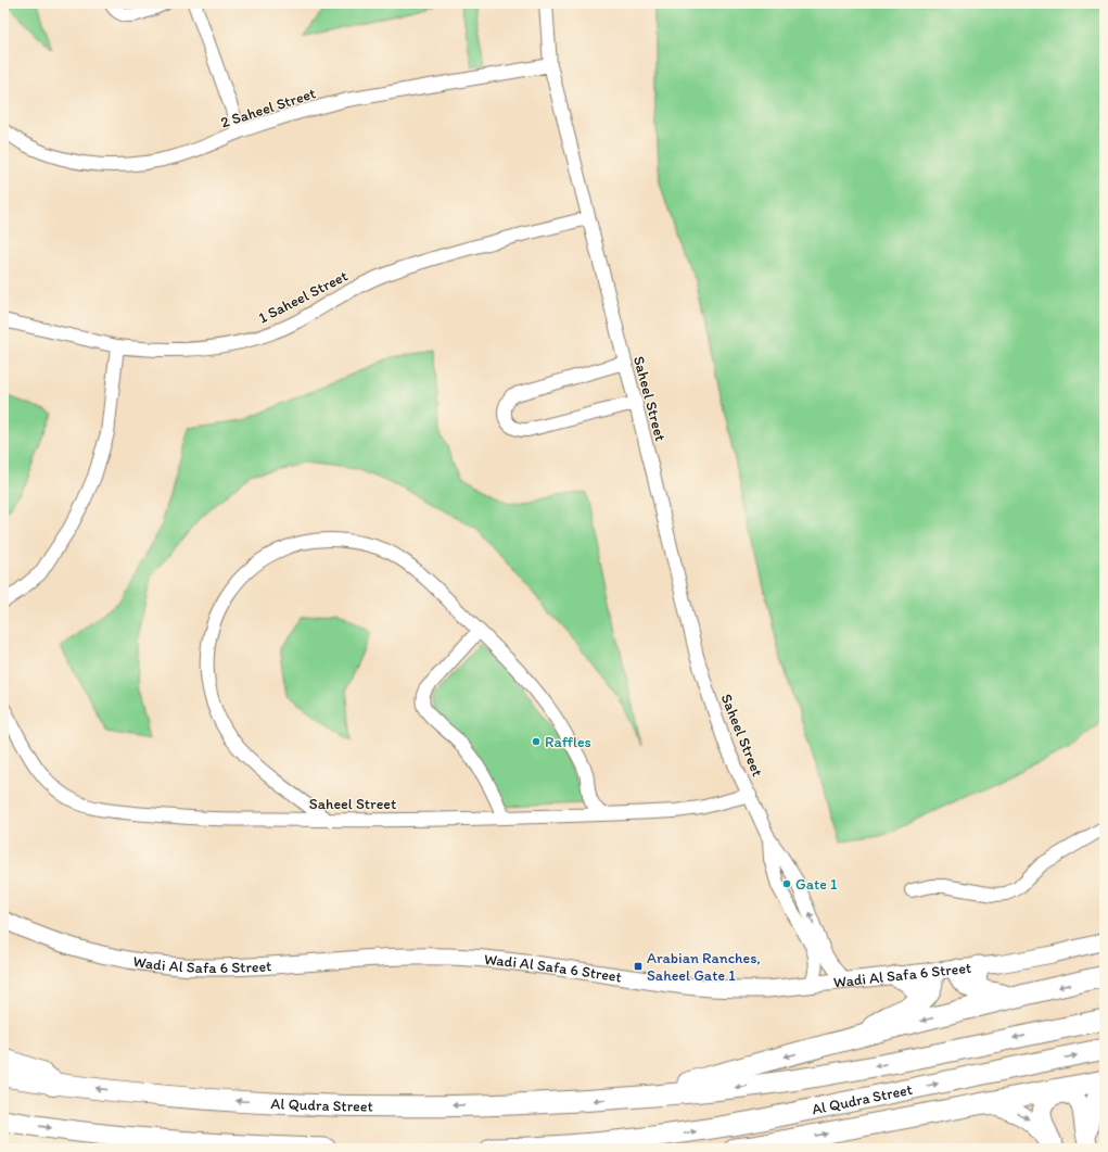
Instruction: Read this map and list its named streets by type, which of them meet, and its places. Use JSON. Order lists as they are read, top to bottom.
{
  "streets": {
    "main road": ["Al Qudra Street"],
    "street": [
      "2 Saheel Street",
      "1 Saheel Street",
      "Saheel Street",
      "Wadi Al Safa 6 Street"
    ]
  },
  "crossings": [
    ["2 Saheel Street", "Saheel Street"],
    ["1 Saheel Street", "Saheel Street"],
    ["Saheel Street", "Wadi Al Safa 6 Street"]
  ],
  "places": {
    "other": ["Raffles", "Gate 1"],
    "transit": ["Arabian Ranches, Saheel Gate 1"]
  }
}
